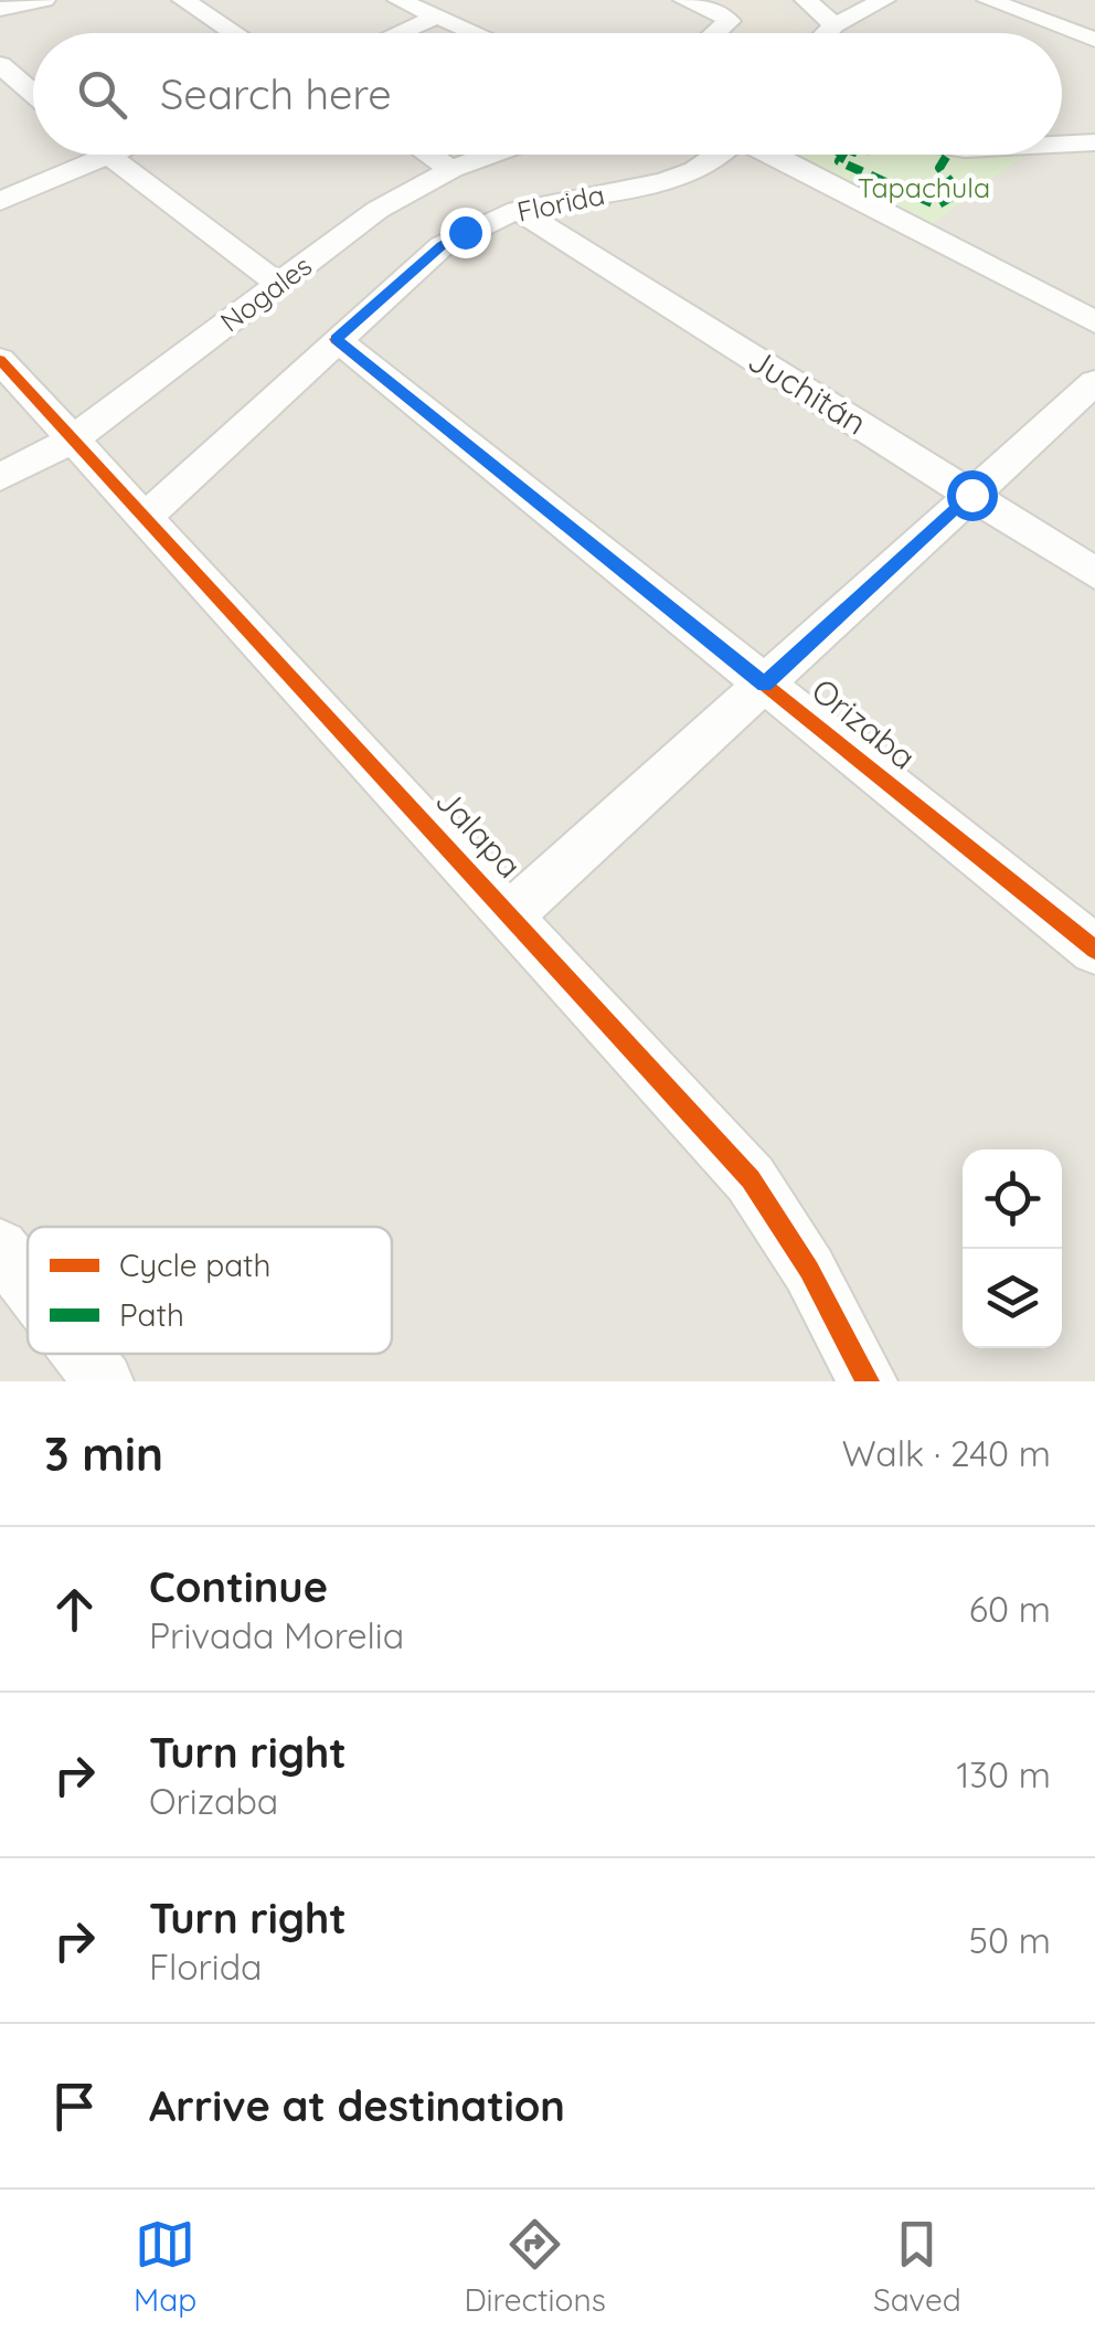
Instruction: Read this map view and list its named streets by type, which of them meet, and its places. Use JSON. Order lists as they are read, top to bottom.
{
  "streets": {
    "street": [
      "Florida",
      "Nogales",
      "Juchitán",
      "Orizaba",
      "Jalapa"
    ]
  },
  "crossings": [
    ["Florida", "Juchitán"],
    ["Florida", "Orizaba"],
    ["Florida", "Jalapa"],
    ["Nogales", "Jalapa"]
  ],
  "parks": ["Tapachula"],
  "legend": ["Cycle path", "Path"],
  "page": {
    "search": "Search here",
    "heading": ["3 min", "Walk · 240 m"],
    "list": [
      ["Continue", "Privada Morelia", "60 m"],
      ["Turn right", "Orizaba", "130 m"],
      ["Turn right", "Florida", "50 m"],
      "Arrive at destination"
    ],
    "nav": ["Map", "Directions", "Saved"]
  }
}
